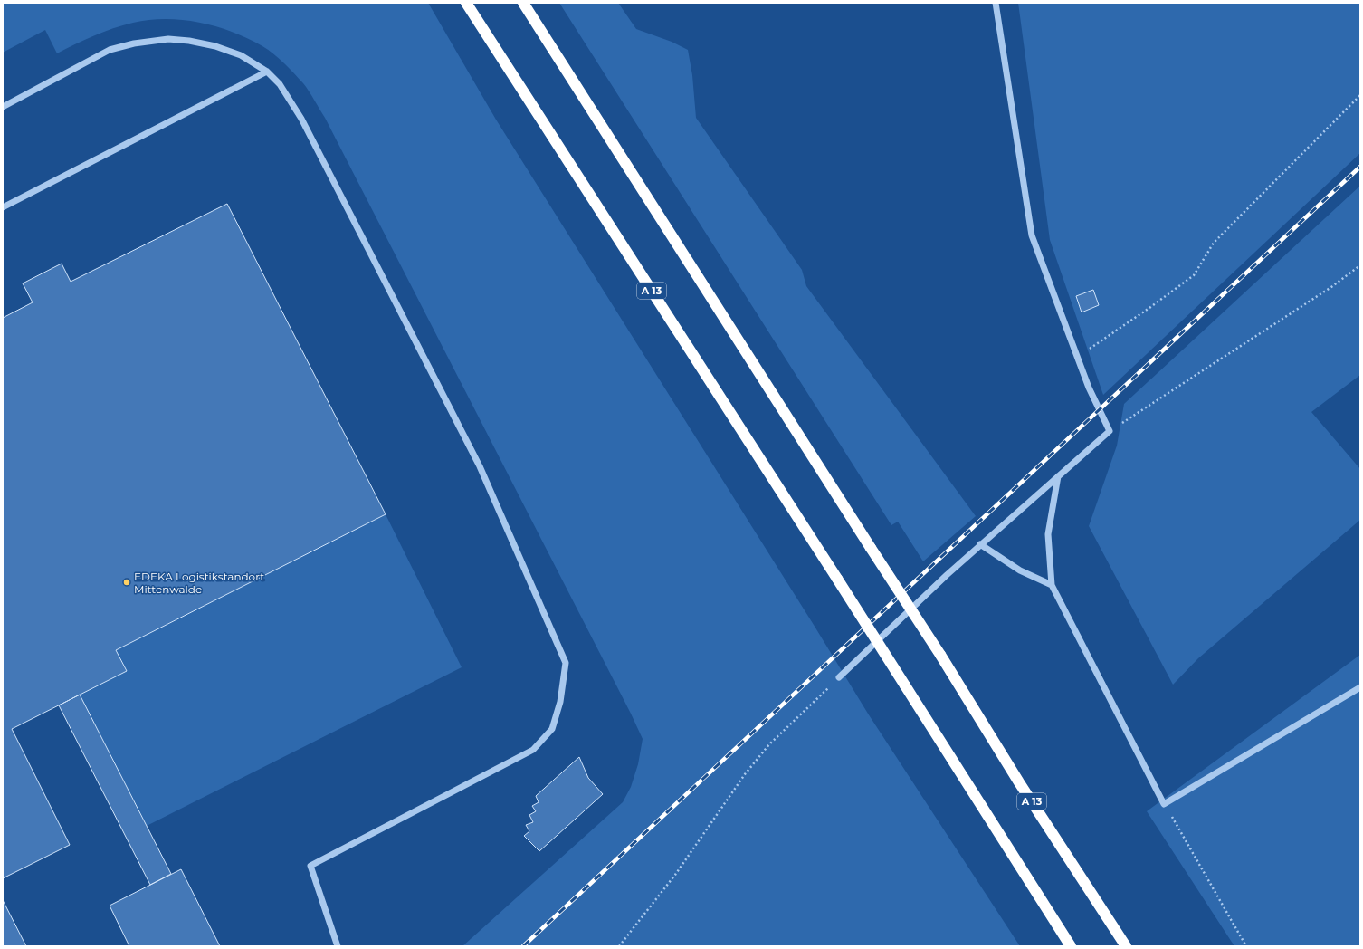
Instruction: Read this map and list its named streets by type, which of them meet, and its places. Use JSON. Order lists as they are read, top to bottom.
{
  "streets": {
    "highway": ["A 13"]
  },
  "places": ["EDEKA Logistikstandort Mittenwalde"]
}
